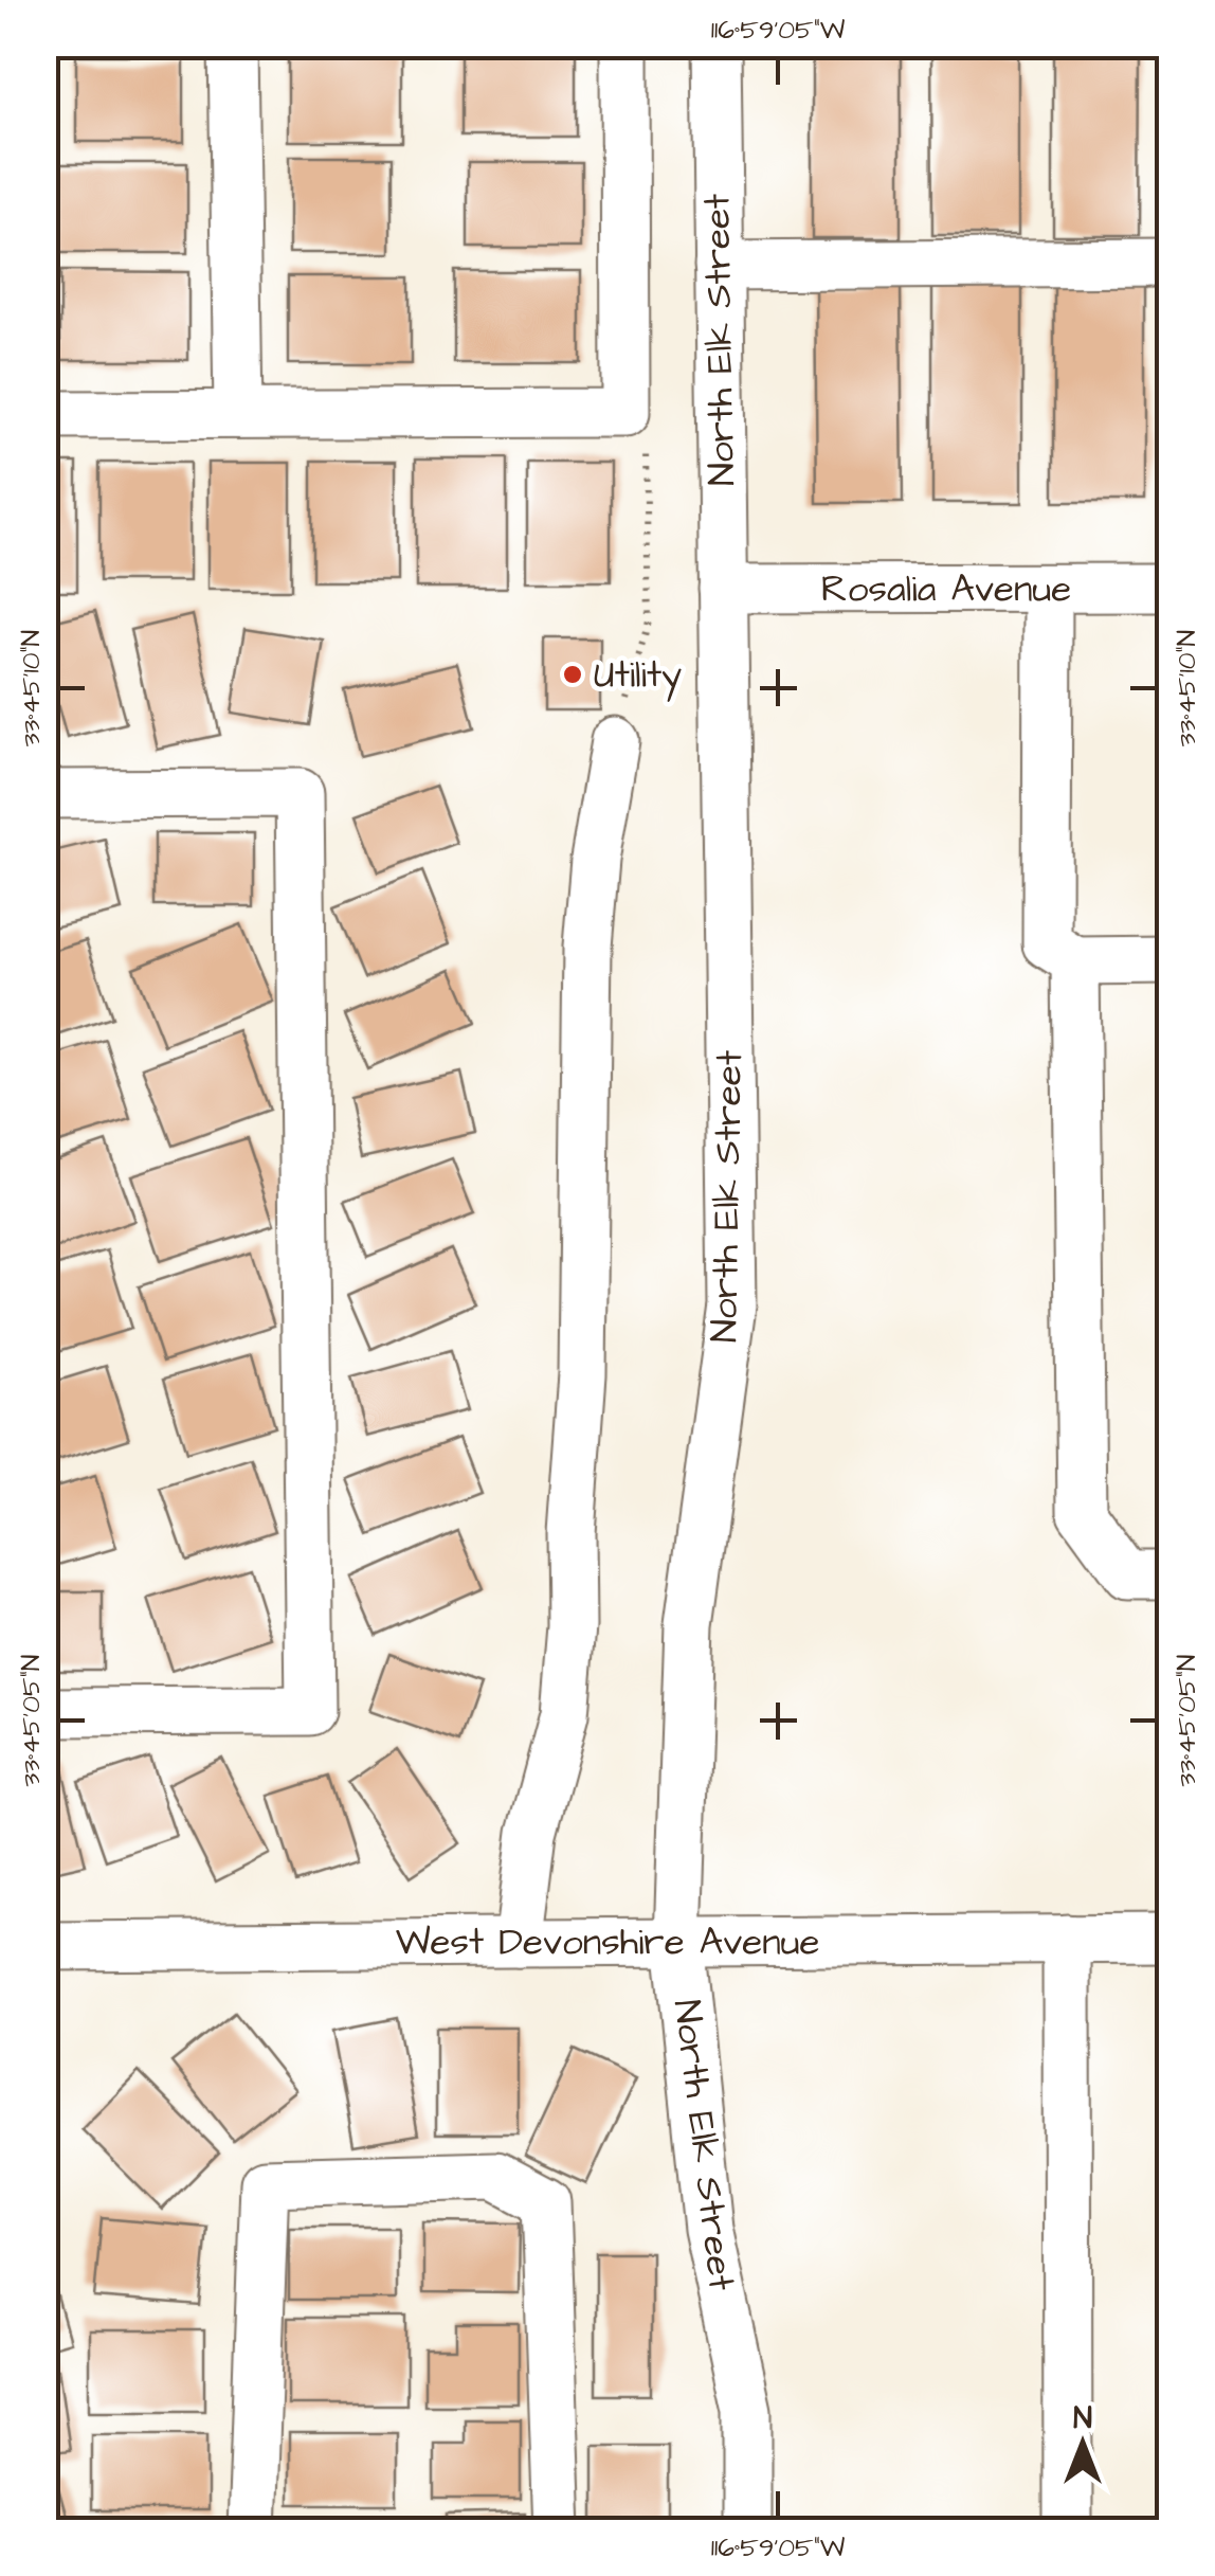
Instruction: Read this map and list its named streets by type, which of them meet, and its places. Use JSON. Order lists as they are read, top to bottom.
{
  "streets": {
    "street": ["North Elk Street", "Rosalia Avenue", "West Devonshire Avenue"]
  },
  "crossings": [
    ["North Elk Street", "Rosalia Avenue"],
    ["North Elk Street", "West Devonshire Avenue"]
  ],
  "places": ["Utility"],
  "north": "top",
  "coordinates": ["116°59'05\"W", "33°45'10\"N", "33°45'05\"N"]
}
